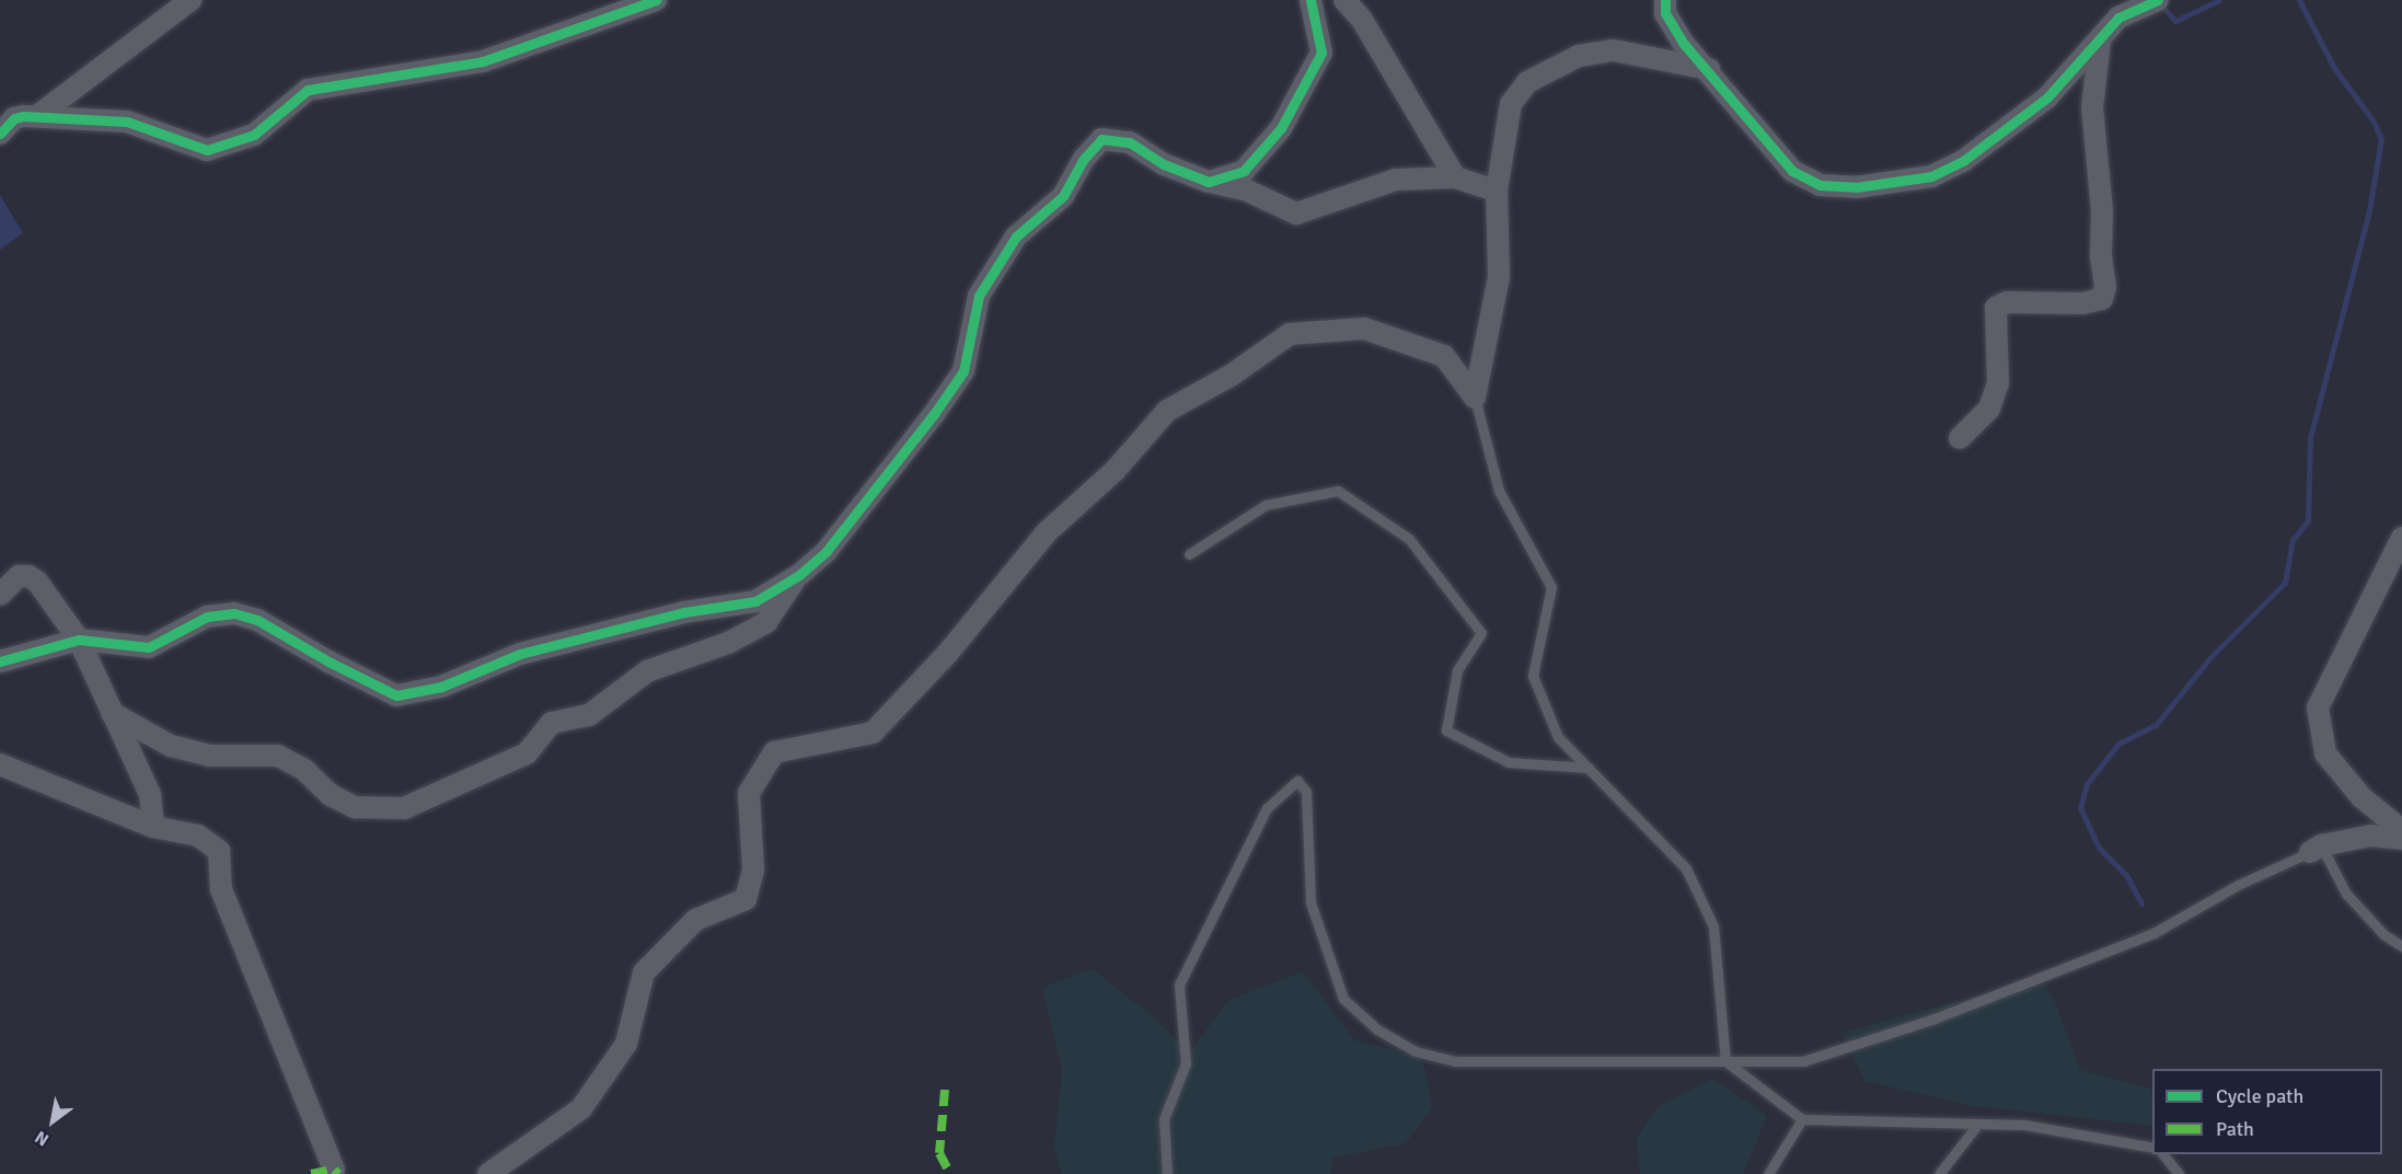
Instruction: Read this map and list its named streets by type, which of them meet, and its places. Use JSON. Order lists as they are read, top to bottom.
{
  "legend": ["Cycle path", "Path"],
  "north": "bottom left"
}
